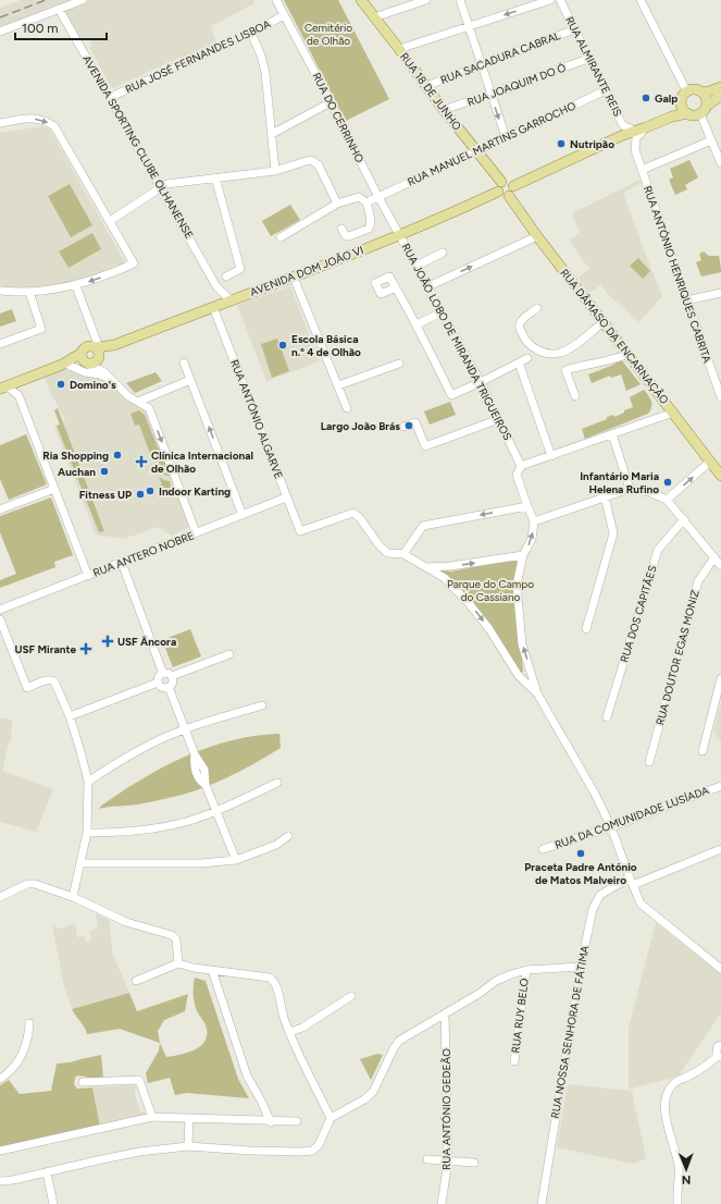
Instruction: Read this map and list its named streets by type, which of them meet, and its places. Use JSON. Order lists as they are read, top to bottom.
{
  "streets": {
    "main road": ["RUA 18 DE JUNHO", "AVENIDA DOM JOÃO VI", "RUA DÂMASO DA ENCARNAÇÃO"],
    "street": [
      "RUA JOSÉ FERNANDES LISBOA",
      "RUA SACADURA CABRAL",
      "RUA ALMIRANTE REIS",
      "RUA JOAQUIM DO Ó",
      "RUA DO CERRINHO",
      "RUA MANUEL MARTINS GARROCHO",
      "AVENIDA SPORTING CLUBE OLHANENSE",
      "RUA ANTÓNIO HENRIQUES CABRITA",
      "RUA JOÃO LOBO DE MIRANDA TRIGUEIROS",
      "RUA ANTÓNIO ALGARVE",
      "RUA ANTERO NOBRE",
      "RUA DOS CAPITÃES",
      "RUA DOUTOR EGAS MONIZ",
      "RUA DA COMUNIDADE LUSÍADA",
      "RUA RUY BELO",
      "RUA NOSSA SENHORA DE FÁTIMA",
      "RUA ANTÓNIO GEDEÃO"
    ]
  },
  "crossings": [
    ["RUA JOSÉ FERNANDES LISBOA", "RUA DO CERRINHO"],
    ["RUA JOSÉ FERNANDES LISBOA", "AVENIDA SPORTING CLUBE OLHANENSE"],
    ["RUA SACADURA CABRAL", "RUA ALMIRANTE REIS"],
    ["RUA SACADURA CABRAL", "RUA 18 DE JUNHO"],
    ["RUA ALMIRANTE REIS", "RUA JOAQUIM DO Ó"],
    ["RUA ALMIRANTE REIS", "RUA MANUEL MARTINS GARROCHO"],
    ["RUA JOAQUIM DO Ó", "RUA 18 DE JUNHO"],
    ["RUA 18 DE JUNHO", "RUA MANUEL MARTINS GARROCHO"],
    ["RUA 18 DE JUNHO", "AVENIDA DOM JOÃO VI"],
    ["RUA 18 DE JUNHO", "RUA DÂMASO DA ENCARNAÇÃO"],
    ["RUA DO CERRINHO", "RUA MANUEL MARTINS GARROCHO"],
    ["RUA DO CERRINHO", "AVENIDA DOM JOÃO VI"],
    ["RUA DO CERRINHO", "RUA JOÃO LOBO DE MIRANDA TRIGUEIROS"],
    ["AVENIDA SPORTING CLUBE OLHANENSE", "AVENIDA DOM JOÃO VI"],
    ["AVENIDA SPORTING CLUBE OLHANENSE", "RUA ANTÓNIO ALGARVE"],
    ["AVENIDA DOM JOÃO VI", "RUA DÂMASO DA ENCARNAÇÃO"],
    ["AVENIDA DOM JOÃO VI", "RUA JOÃO LOBO DE MIRANDA TRIGUEIROS"],
    ["AVENIDA DOM JOÃO VI", "RUA ANTÓNIO ALGARVE"],
    ["RUA ANTÓNIO ALGARVE", "RUA ANTERO NOBRE"]
  ],
  "parks": ["Cemitério de Olhão", "Parque do Campo do Cassiano"],
  "places": {
    "other": [
      "Galp",
      "Nutripão",
      "Escola Básica n.º 4 de Olhão",
      "Domino's",
      "Largo João Brás",
      "Ria Shopping",
      "Auchan",
      "Infantário Maria Helena Rufino",
      "Indoor Karting",
      "Fitness UP",
      "Praceta Padre António de Matos Malveiro"
    ],
    "health": ["Clínica Internacional de Olhão", "USF Âncora", "USF Mirante"]
  },
  "scale_bar": "100 m",
  "north": "bottom"
}
